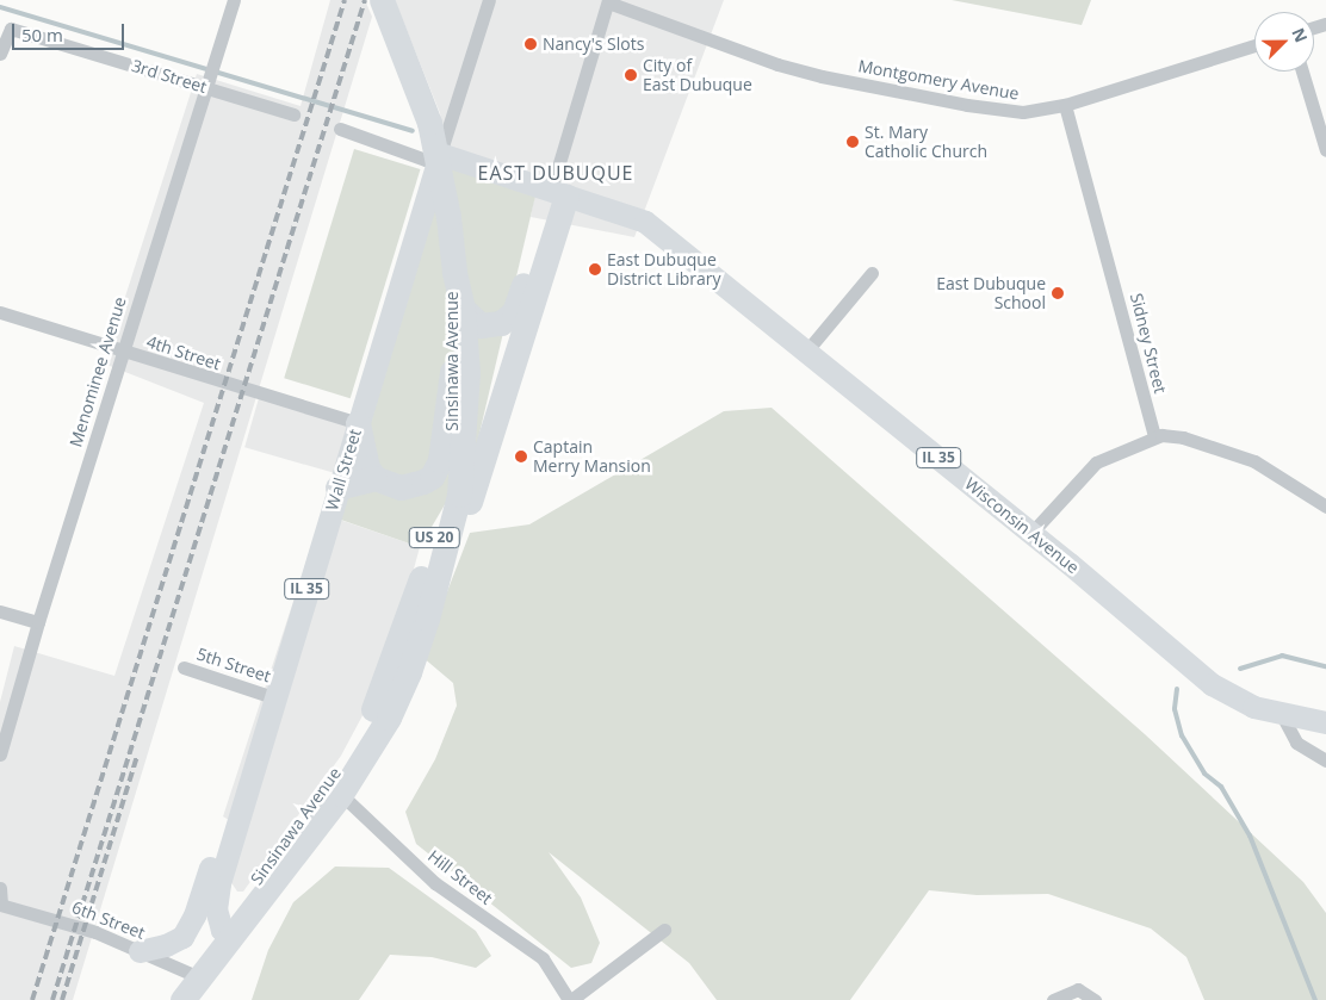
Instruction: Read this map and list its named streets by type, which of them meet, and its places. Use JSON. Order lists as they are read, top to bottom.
{
  "streets": {
    "highway": ["Sinsinawa Avenue", "US 20"],
    "main road": ["IL 35", "Wall Street", "Wisconsin Avenue"],
    "street": [
      "3rd Street",
      "Montgomery Avenue",
      "Sidney Street",
      "4th Street",
      "Menominee Avenue",
      "5th Street",
      "Hill Street",
      "6th Street"
    ]
  },
  "crossings": [
    ["3rd Street", "Menominee Avenue"],
    ["Montgomery Avenue", "Sidney Street"],
    ["4th Street", "Menominee Avenue"],
    ["4th Street", "Wall Street"],
    ["Sinsinawa Avenue", "Wall Street"],
    ["Sinsinawa Avenue", "US 20"],
    ["Sinsinawa Avenue", "Hill Street"],
    ["Sinsinawa Avenue", "6th Street"],
    ["IL 35", "Wall Street"],
    ["IL 35", "Wisconsin Avenue"],
    ["Wall Street", "5th Street"]
  ],
  "districts": ["EAST DUBUQUE"],
  "places": [
    "Nancy's Slots",
    "City of East Dubuque",
    "St. Mary Catholic Church",
    "East Dubuque District Library",
    "East Dubuque School",
    "Captain Merry Mansion"
  ],
  "scale_bar": "50 m",
  "north": "top right"
}
